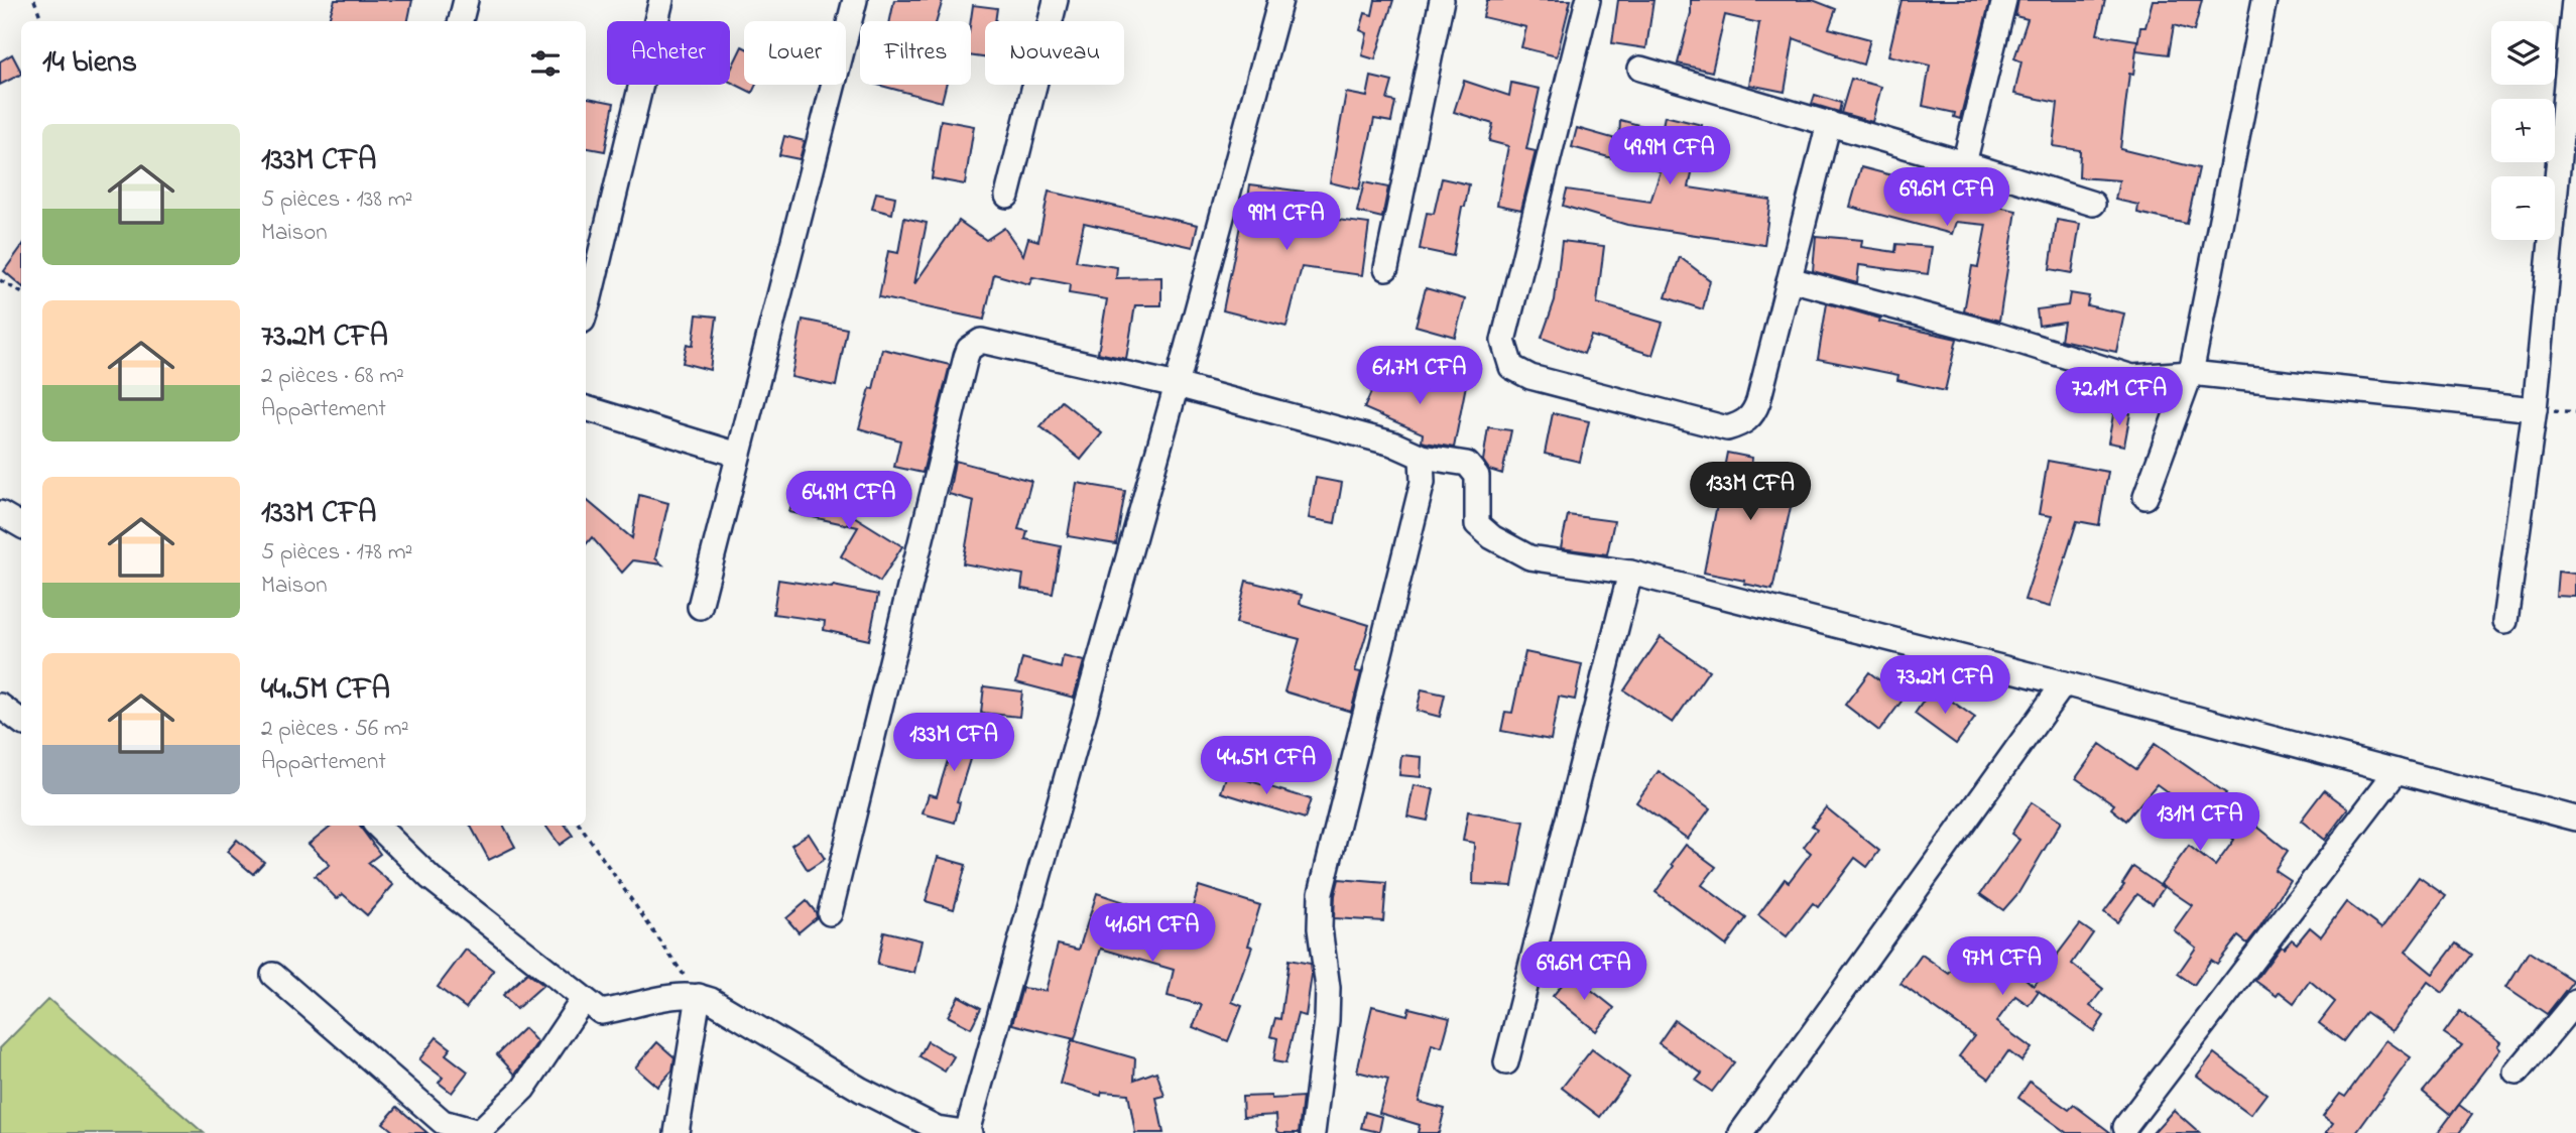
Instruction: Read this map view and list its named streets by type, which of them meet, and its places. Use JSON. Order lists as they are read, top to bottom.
{
  "page": {
    "map_buttons": ["+", "−"],
    "chip": [
      "Acheter",
      "Louer",
      "Filtres",
      "Nouveau"
    ],
    "heading": "14 biens",
    "list": [
      {
        "name": "133M CFA",
        "note": "5 pièces · 138 m² · Maison"
      },
      {
        "name": "73.2M CFA",
        "note": "2 pièces · 68 m² · Appartement"
      },
      {
        "name": "133M CFA",
        "note": "5 pièces · 178 m² · Maison"
      },
      {
        "name": "44.5M CFA",
        "note": "2 pièces · 56 m² · Appartement"
      }
    ],
    "price": [
      "49.9M CFA",
      "69.6M CFA",
      "99M CFA",
      "61.7M CFA",
      "72.1M CFA",
      "133M CFA",
      "64.9M CFA",
      "73.2M CFA",
      "133M CFA",
      "44.5M CFA",
      "131M CFA",
      "41.6M CFA",
      "97M CFA",
      "69.6M CFA"
    ]
  }
}
